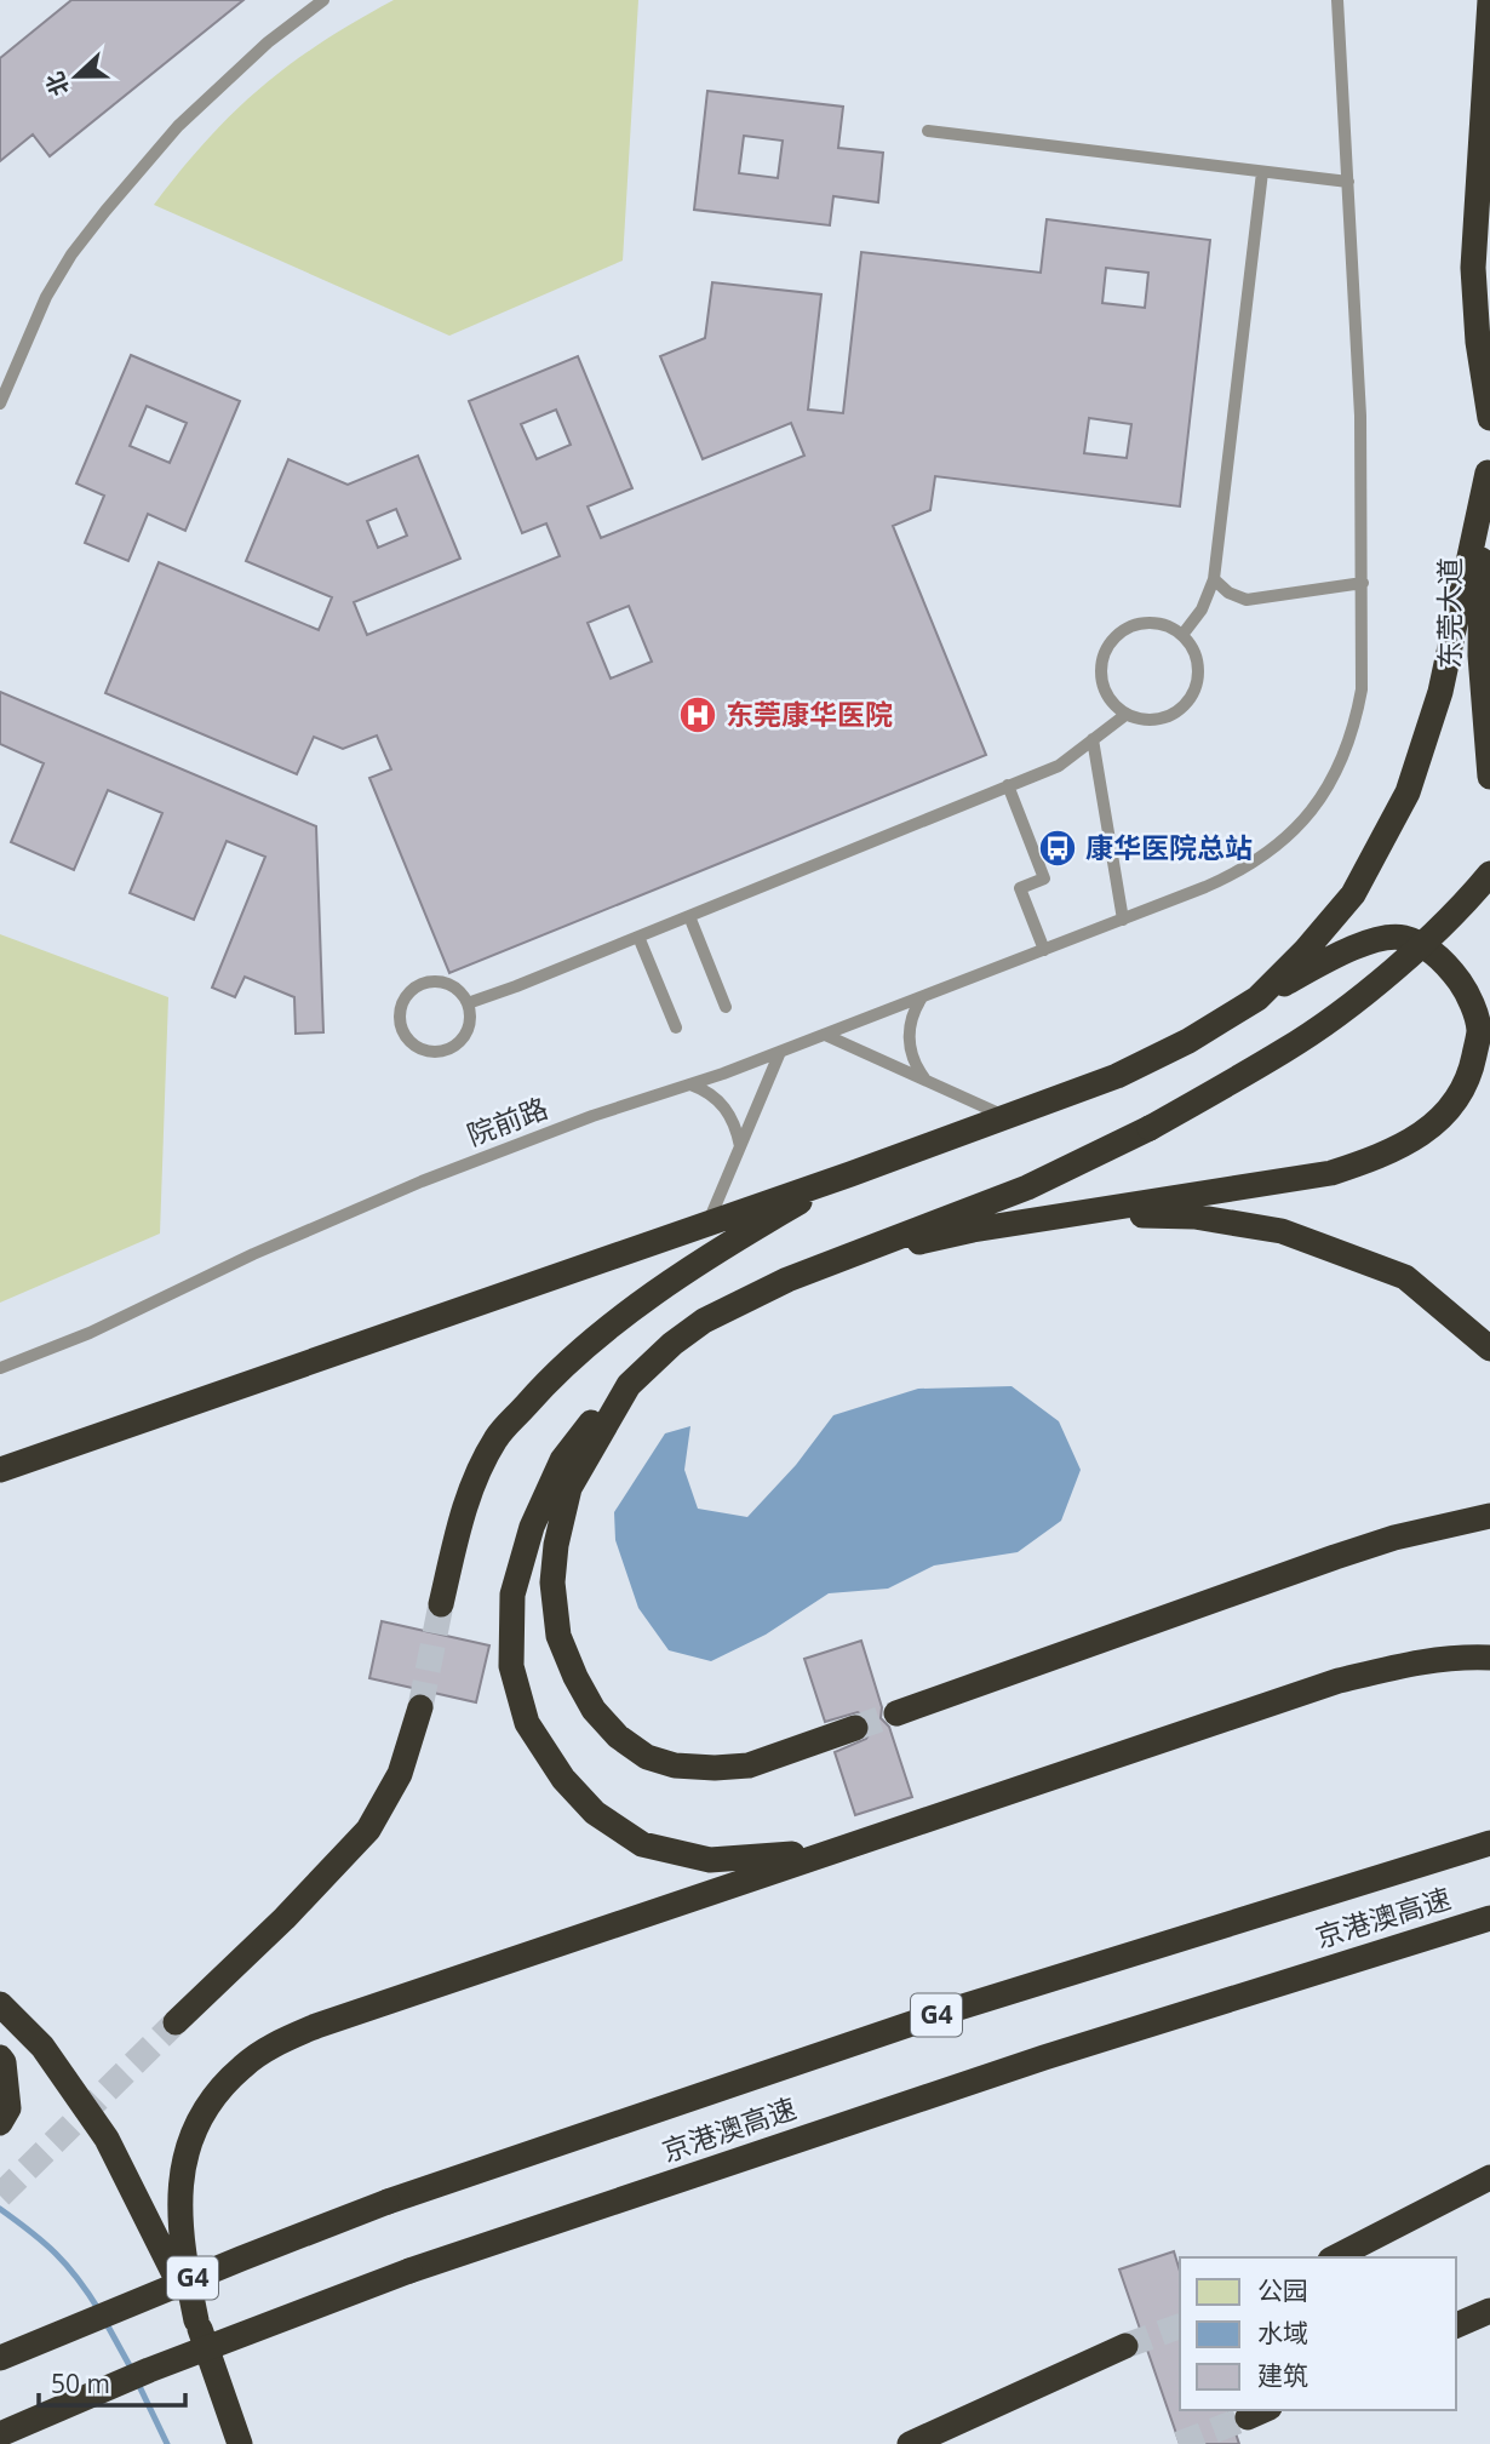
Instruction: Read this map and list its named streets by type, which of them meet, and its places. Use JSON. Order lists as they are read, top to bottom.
{
  "streets": {
    "highway": ["东莞大道", "京港澳高速", "G4"],
    "lane": ["院前路"]
  },
  "places": {
    "hospital": ["东莞康华医院"],
    "bus stop": ["康华医院总站"]
  },
  "legend": ["公园", "水域", "建筑"],
  "scale_bar": "50 m",
  "north": "left"
}
